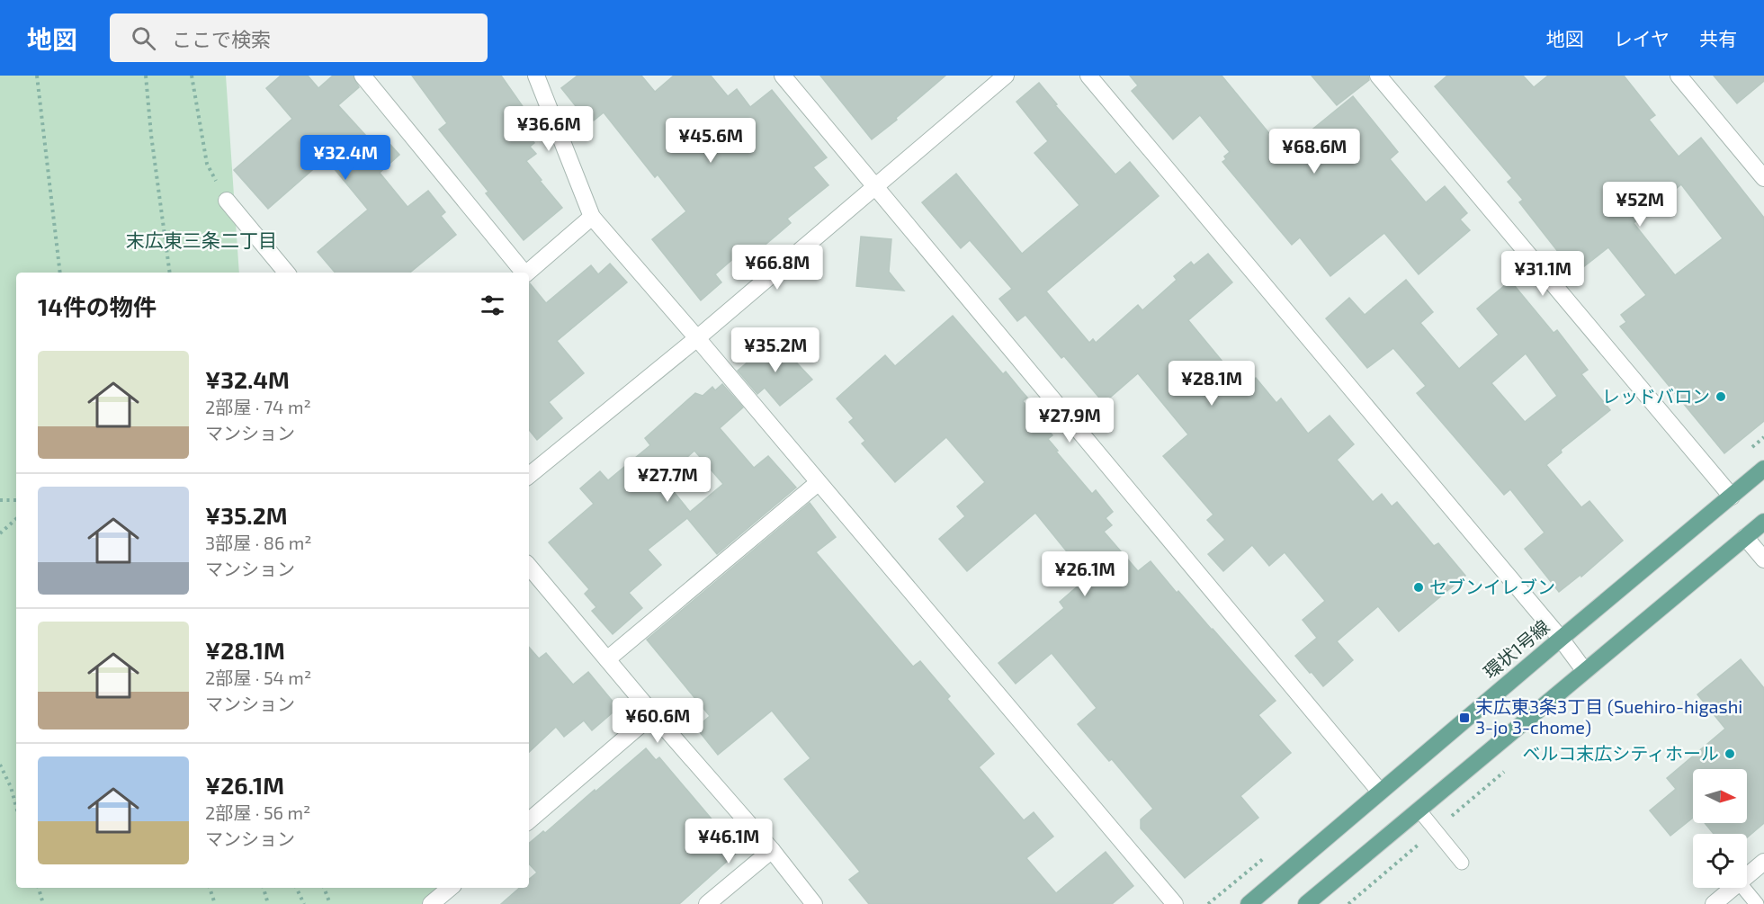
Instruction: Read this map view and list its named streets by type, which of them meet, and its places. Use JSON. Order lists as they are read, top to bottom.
{
  "streets": {
    "main road": ["環状1号線"]
  },
  "districts": ["末広東三条二丁目"],
  "places": {
    "other": ["レッドバロン", "セブンイレブン", "ベルコ末広シティホール"],
    "transit": ["末広東3条3丁目 (Suehiro-higashi 3-jo 3-chome)"]
  },
  "north": "right",
  "page": {
    "header": "地図",
    "search": "ここで検索",
    "nav": ["地図", "レイヤ", "共有"],
    "price": [
      "¥36.6M",
      "¥45.6M",
      "¥68.6M",
      "¥32.4M",
      "¥52M",
      "¥66.8M",
      "¥31.1M",
      "¥35.2M",
      "¥28.1M",
      "¥27.9M",
      "¥27.7M",
      "¥26.1M",
      "¥60.6M",
      "¥46.1M"
    ],
    "heading": "14件の物件",
    "list": [
      {
        "name": "¥32.4M",
        "note": "2部屋 · 74 m² · マンション"
      },
      {
        "name": "¥35.2M",
        "note": "3部屋 · 86 m² · マンション"
      },
      {
        "name": "¥28.1M",
        "note": "2部屋 · 54 m² · マンション"
      },
      {
        "name": "¥26.1M",
        "note": "2部屋 · 56 m² · マンション"
      }
    ]
  }
}
